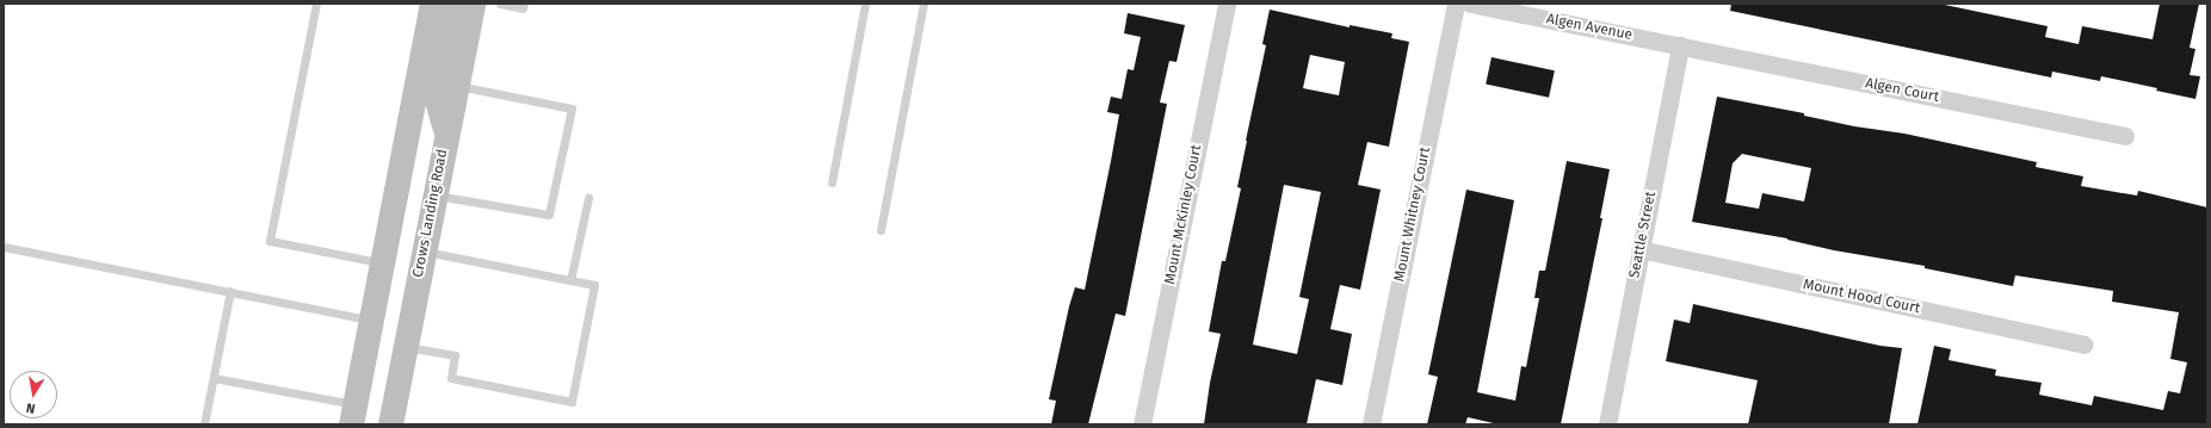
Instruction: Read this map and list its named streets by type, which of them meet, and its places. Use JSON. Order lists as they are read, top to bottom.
{
  "streets": {
    "main road": ["Crows Landing Road"],
    "street": [
      "Algen Avenue",
      "Algen Court",
      "Mount McKinley Court",
      "Mount Whitney Court",
      "Seattle Street",
      "Mount Hood Court"
    ]
  },
  "crossings": [
    ["Algen Avenue", "Algen Court"],
    ["Algen Avenue", "Seattle Street"],
    ["Algen Court", "Seattle Street"],
    ["Seattle Street", "Mount Hood Court"]
  ],
  "north": "bottom"
}
